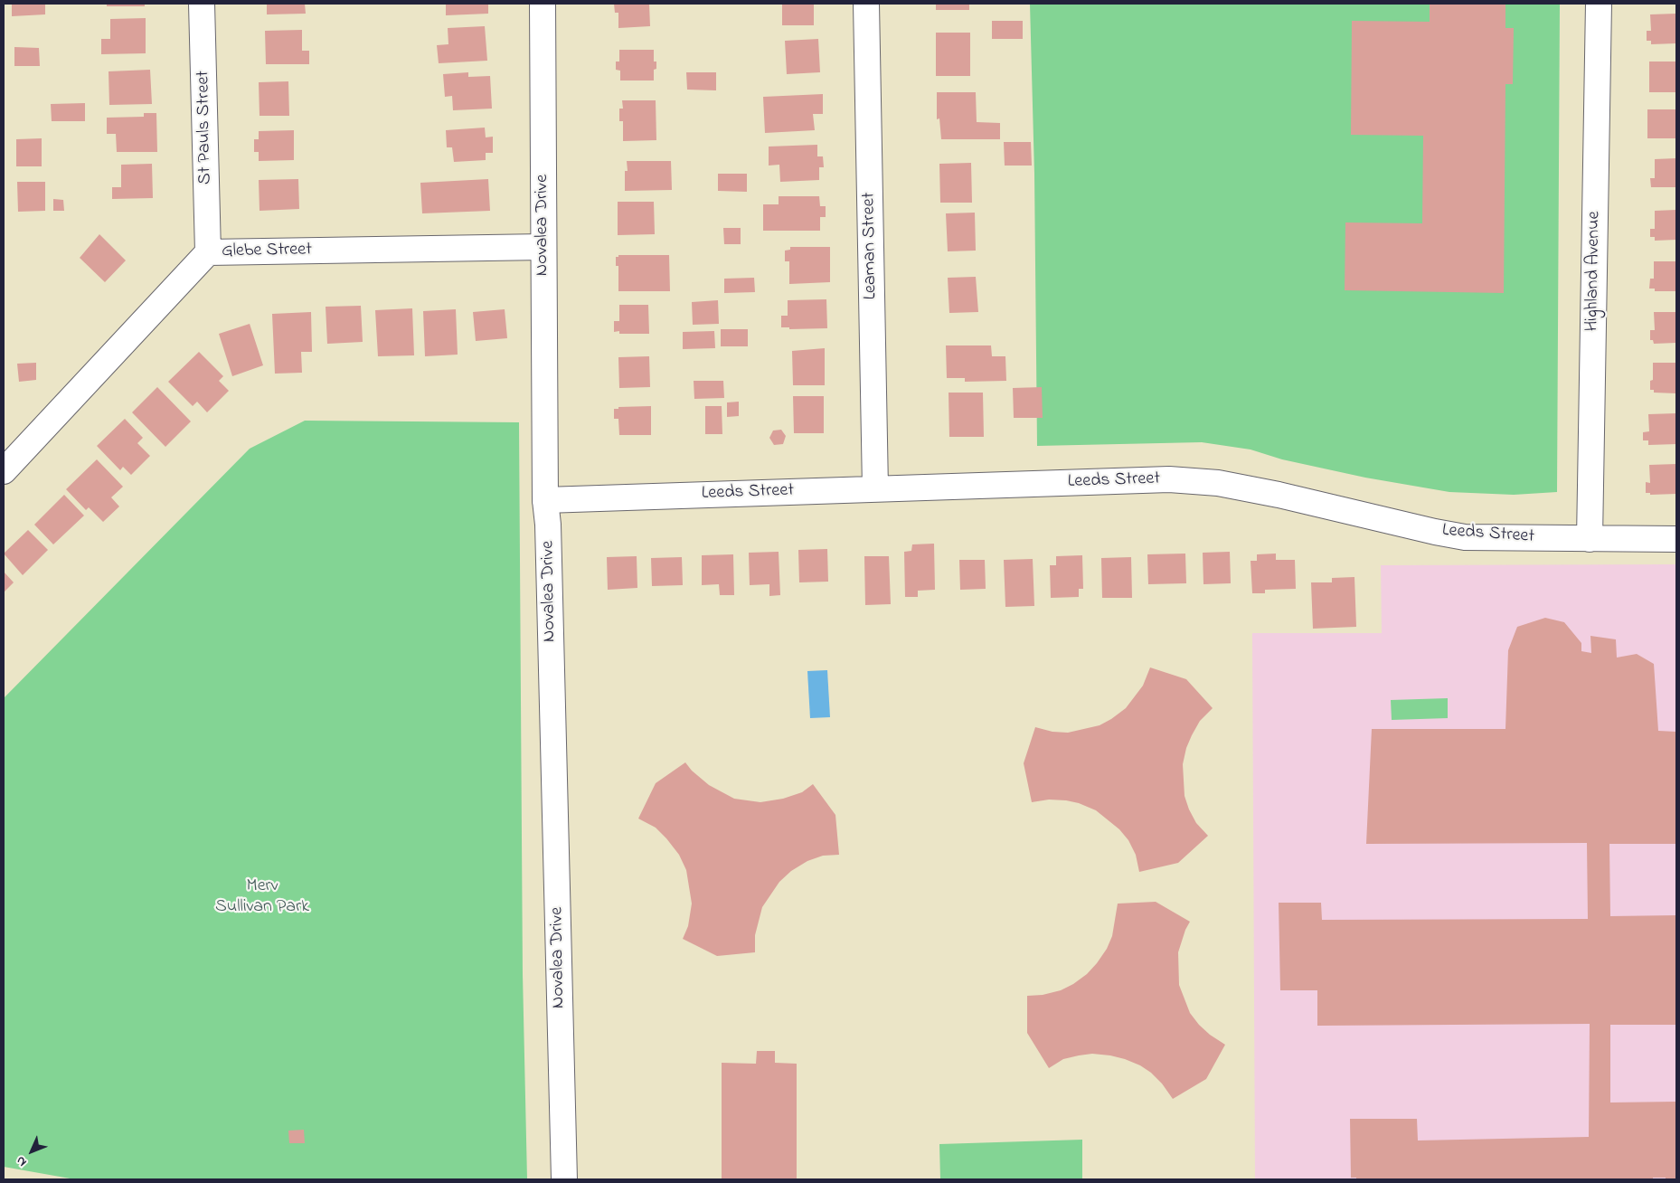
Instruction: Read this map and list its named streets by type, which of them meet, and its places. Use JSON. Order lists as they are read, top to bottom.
{
  "streets": {
    "street": [
      "St Pauls Street",
      "Novalea Drive",
      "Leaman Street",
      "Glebe Street",
      "Highland Avenue",
      "Leeds Street"
    ]
  },
  "crossings": [
    ["St Pauls Street", "Glebe Street"],
    ["Novalea Drive", "Glebe Street"],
    ["Novalea Drive", "Leeds Street"],
    ["Leaman Street", "Leeds Street"],
    ["Highland Avenue", "Leeds Street"]
  ],
  "parks": ["Merv Sullivan Park"],
  "north": "bottom left"
}
